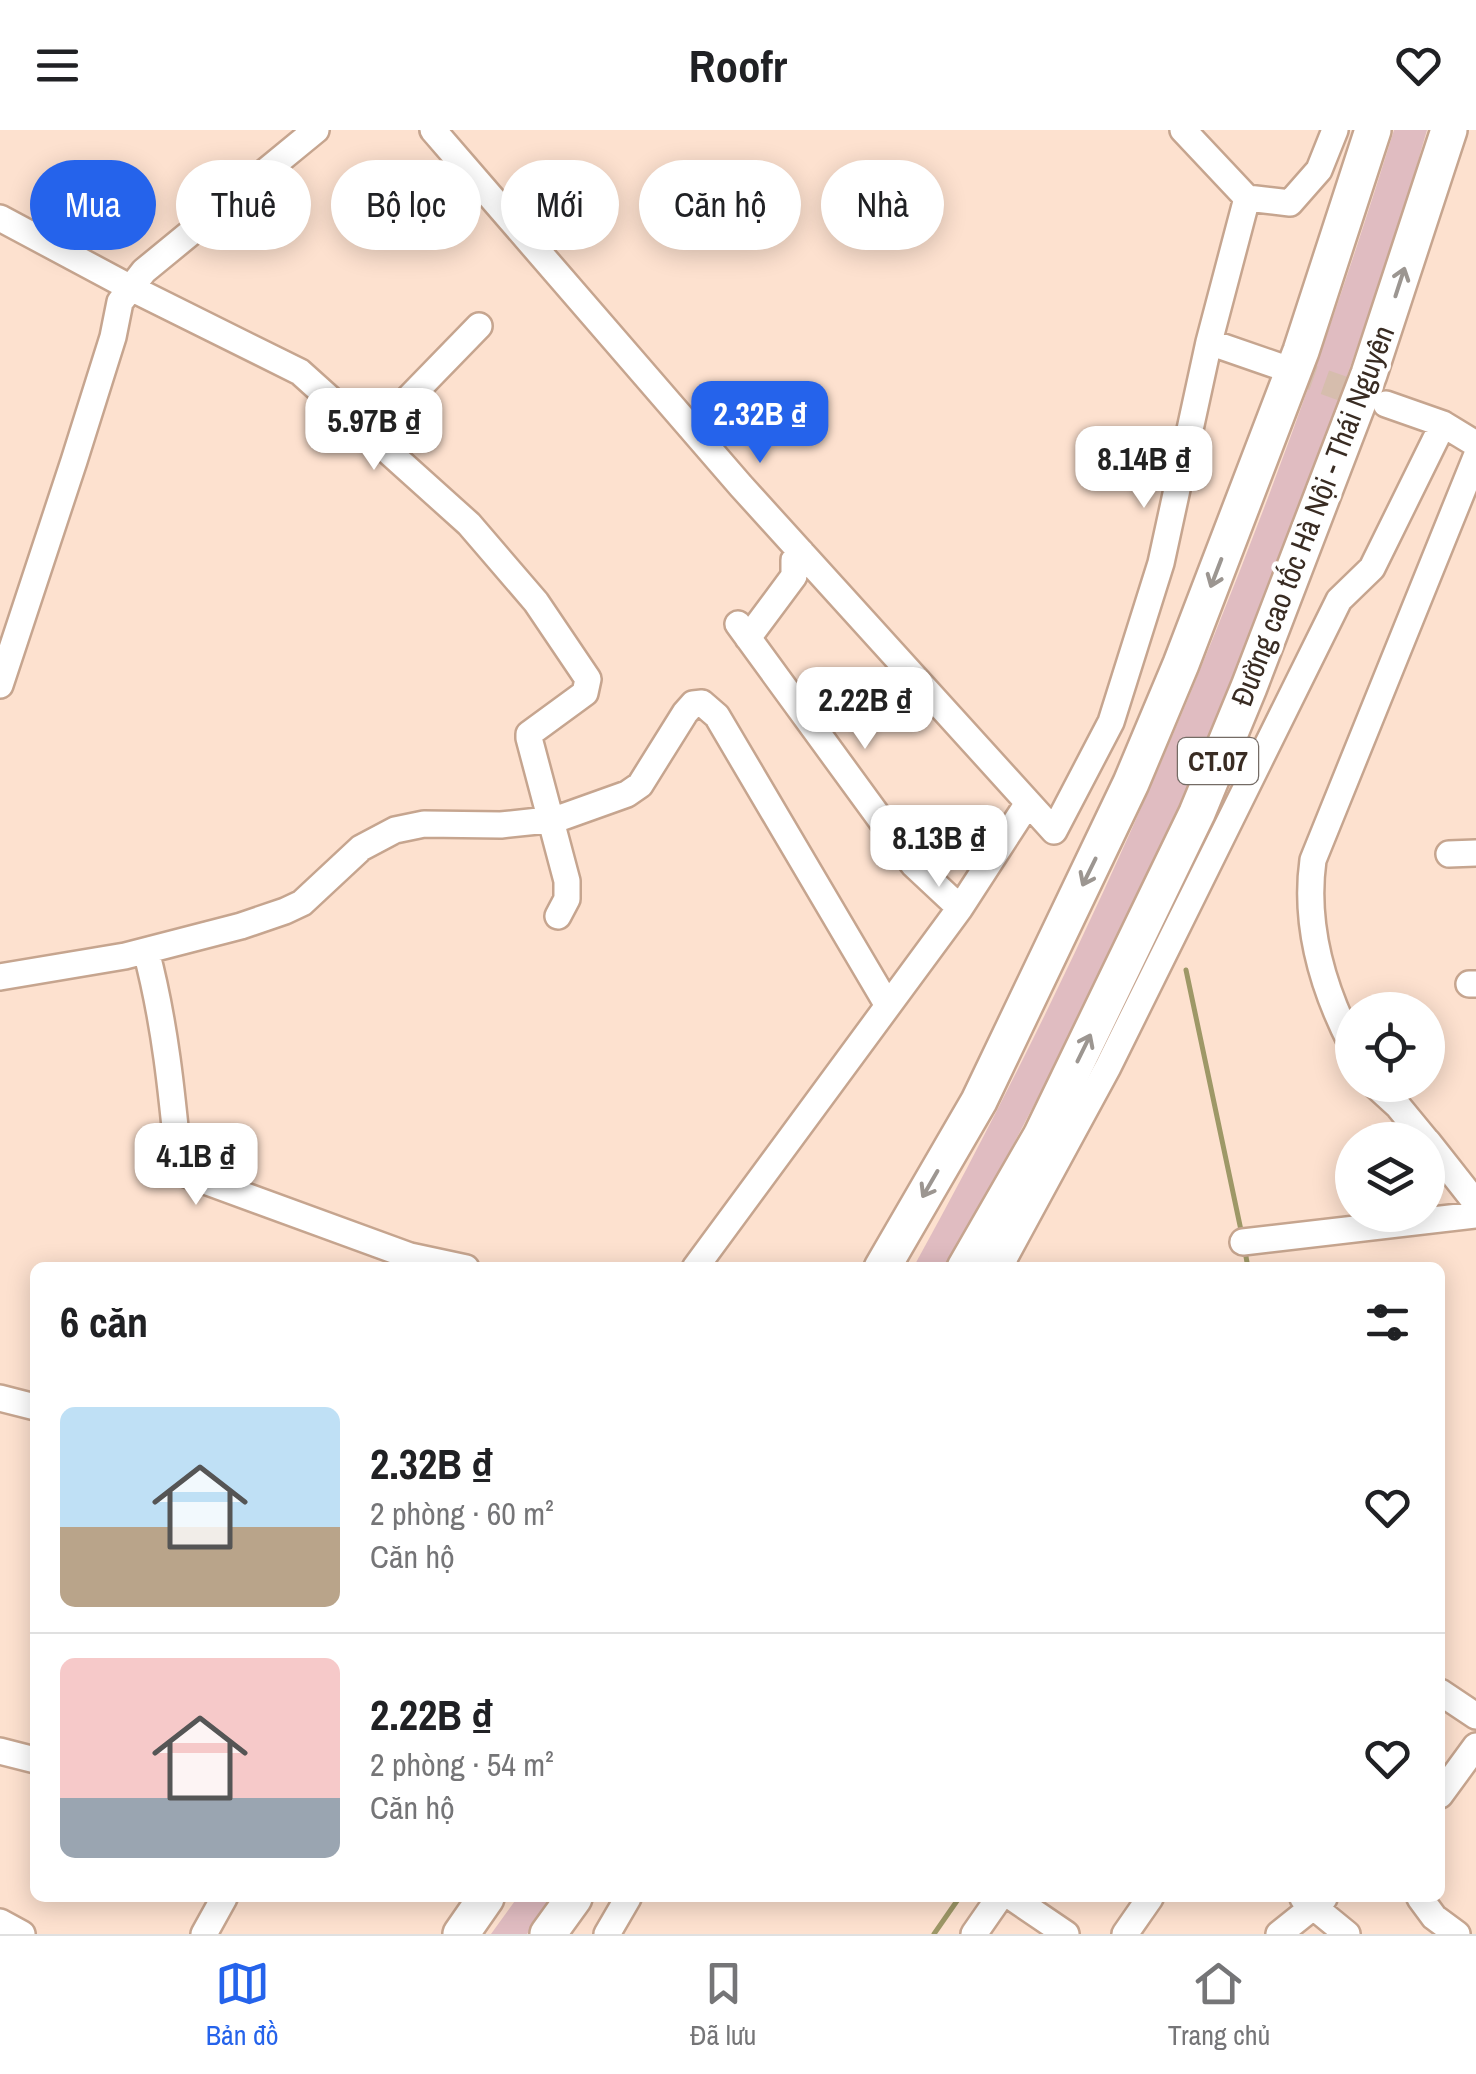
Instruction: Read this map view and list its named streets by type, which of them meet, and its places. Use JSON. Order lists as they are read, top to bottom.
{
  "streets": {
    "highway": ["Đường cao tốc Hà Nội - Thái Nguyên", "CT.07"]
  },
  "page": {
    "header": "Roofr",
    "chip": [
      "Mua",
      "Thuê",
      "Bộ lọc",
      "Mới",
      "Căn hộ",
      "Nhà"
    ],
    "price": [
      "2.32B ₫",
      "5.97B ₫",
      "8.14B ₫",
      "2.22B ₫",
      "8.13B ₫",
      "4.1B ₫"
    ],
    "heading": "6 căn",
    "list": [
      {
        "name": "2.32B ₫",
        "note": "2 phòng · 60 m² · Căn hộ"
      },
      {
        "name": "2.22B ₫",
        "note": "2 phòng · 54 m² · Căn hộ"
      }
    ],
    "tabs": ["Bản đồ", "Đã lưu", "Trang chủ"]
  }
}
